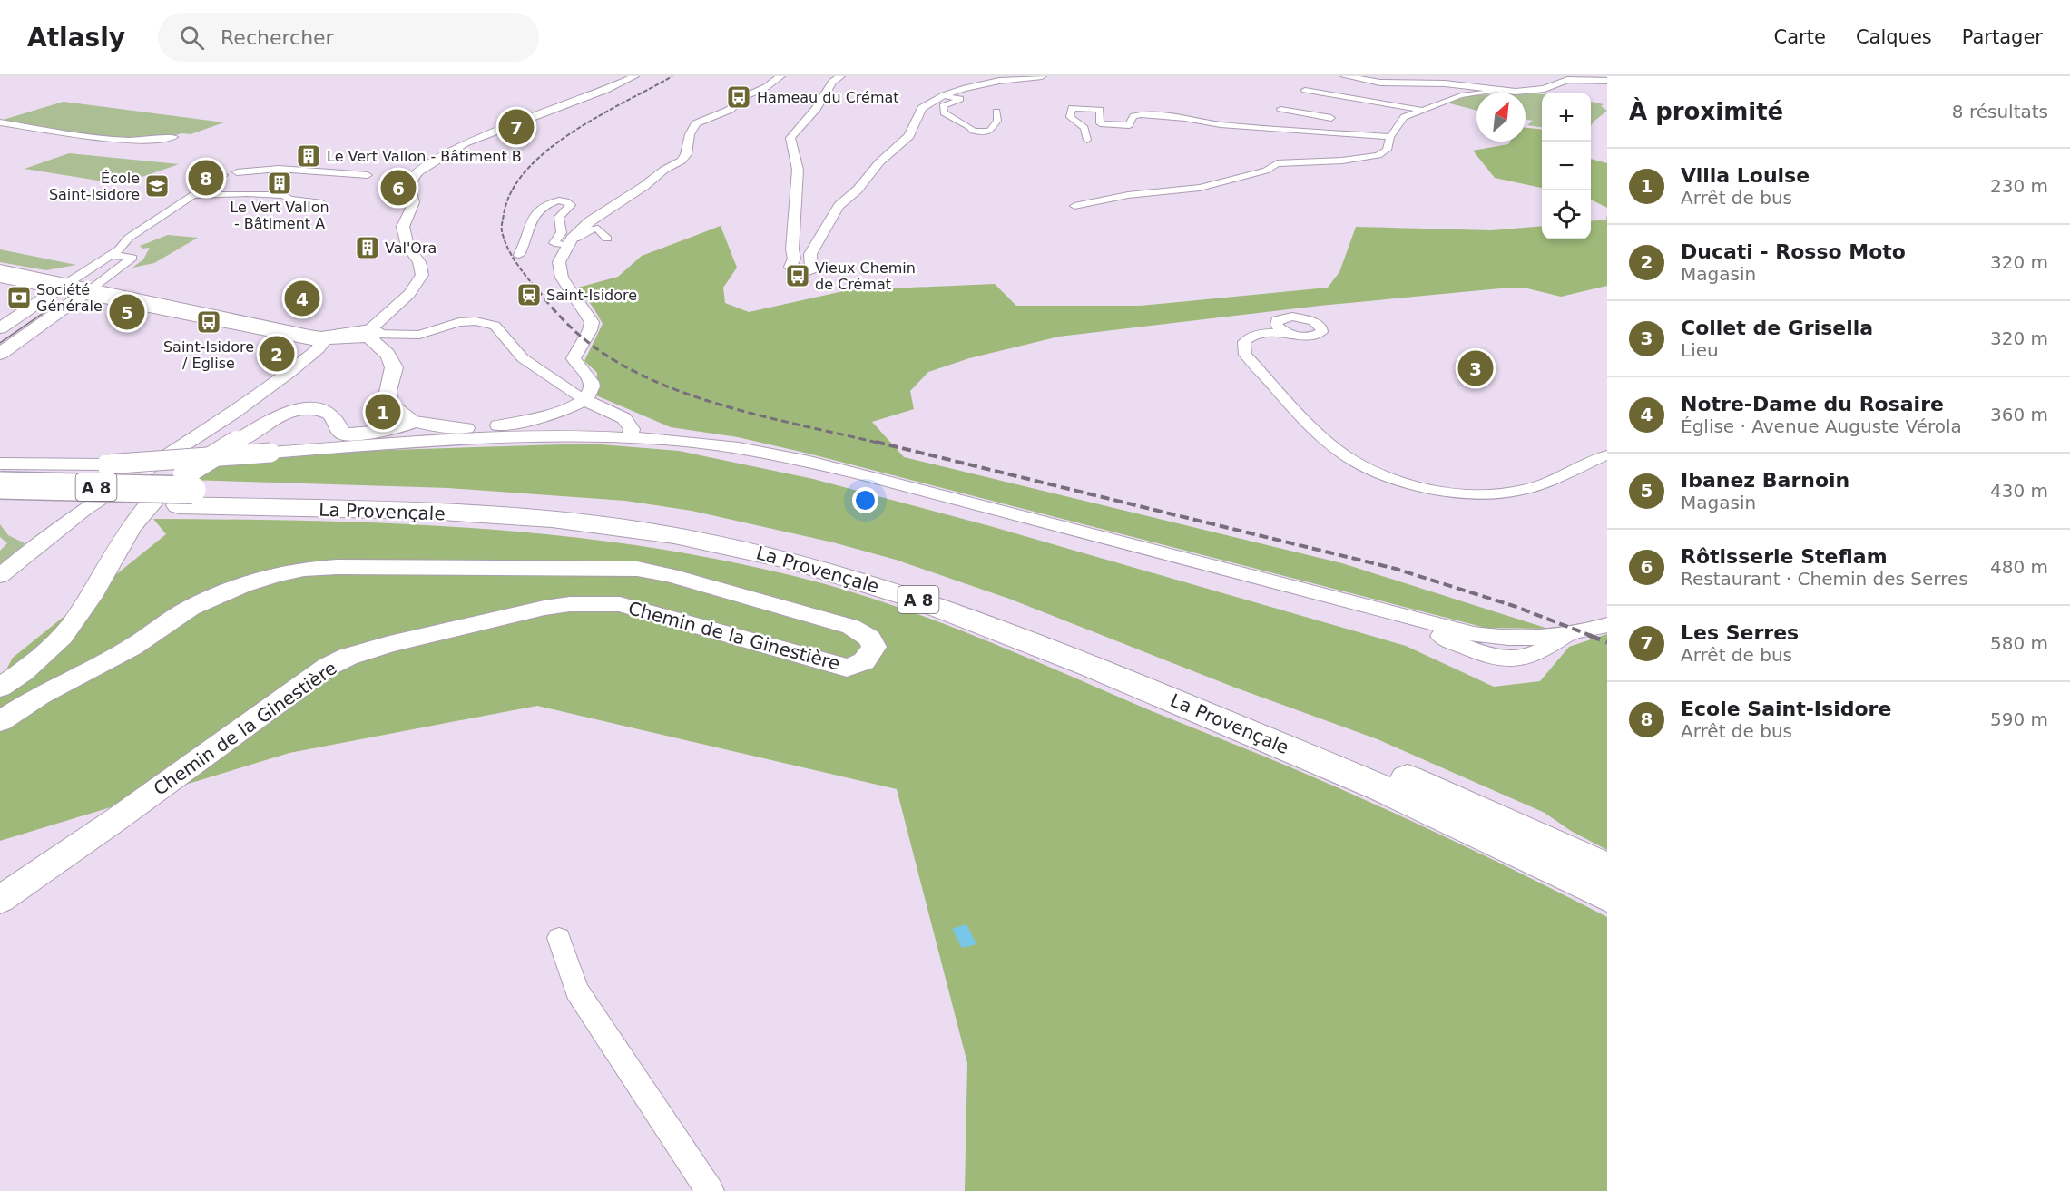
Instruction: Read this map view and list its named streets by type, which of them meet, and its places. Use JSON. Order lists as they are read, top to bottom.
{
  "streets": {
    "highway": ["A 8", "La Provençale"],
    "main road": ["Chemin de la Ginestière"]
  },
  "places": {
    "bus stop": ["Hameau du Crémat", "Vieux Chemin de Crémat", "Saint-Isidore / Eglise"],
    "building": ["Le Vert Vallon - Bâtiment B", "Le Vert Vallon - Bâtiment A", "Val'Ora"],
    "school or university": ["École Saint-Isidore"],
    "station": ["Saint-Isidore"],
    "bank": ["Société Générale"]
  },
  "north": "top right",
  "page": {
    "header": "Atlasly",
    "search": "Rechercher",
    "nav": ["Carte", "Calques", "Partager"],
    "heading": ["À proximité", "8 résultats"],
    "map_buttons": ["+", "−"],
    "pins": [
      "7",
      "8",
      "6",
      "4",
      "5",
      "2",
      "3",
      "1"
    ],
    "list": [
      {
        "mark": "1",
        "name": "Villa Louise",
        "note": "Arrêt de bus",
        "value": "230 m"
      },
      {
        "mark": "2",
        "name": "Ducati - Rosso Moto",
        "note": "Magasin",
        "value": "320 m"
      },
      {
        "mark": "3",
        "name": "Collet de Grisella",
        "note": "Lieu",
        "value": "320 m"
      },
      {
        "mark": "4",
        "name": "Notre-Dame du Rosaire",
        "note": "Église · Avenue Auguste Vérola",
        "value": "360 m"
      },
      {
        "mark": "5",
        "name": "Ibanez Barnoin",
        "note": "Magasin",
        "value": "430 m"
      },
      {
        "mark": "6",
        "name": "Rôtisserie Steflam",
        "note": "Restaurant · Chemin des Serres",
        "value": "480 m"
      },
      {
        "mark": "7",
        "name": "Les Serres",
        "note": "Arrêt de bus",
        "value": "580 m"
      },
      {
        "mark": "8",
        "name": "Ecole Saint-Isidore",
        "note": "Arrêt de bus",
        "value": "590 m"
      }
    ]
  }
}
